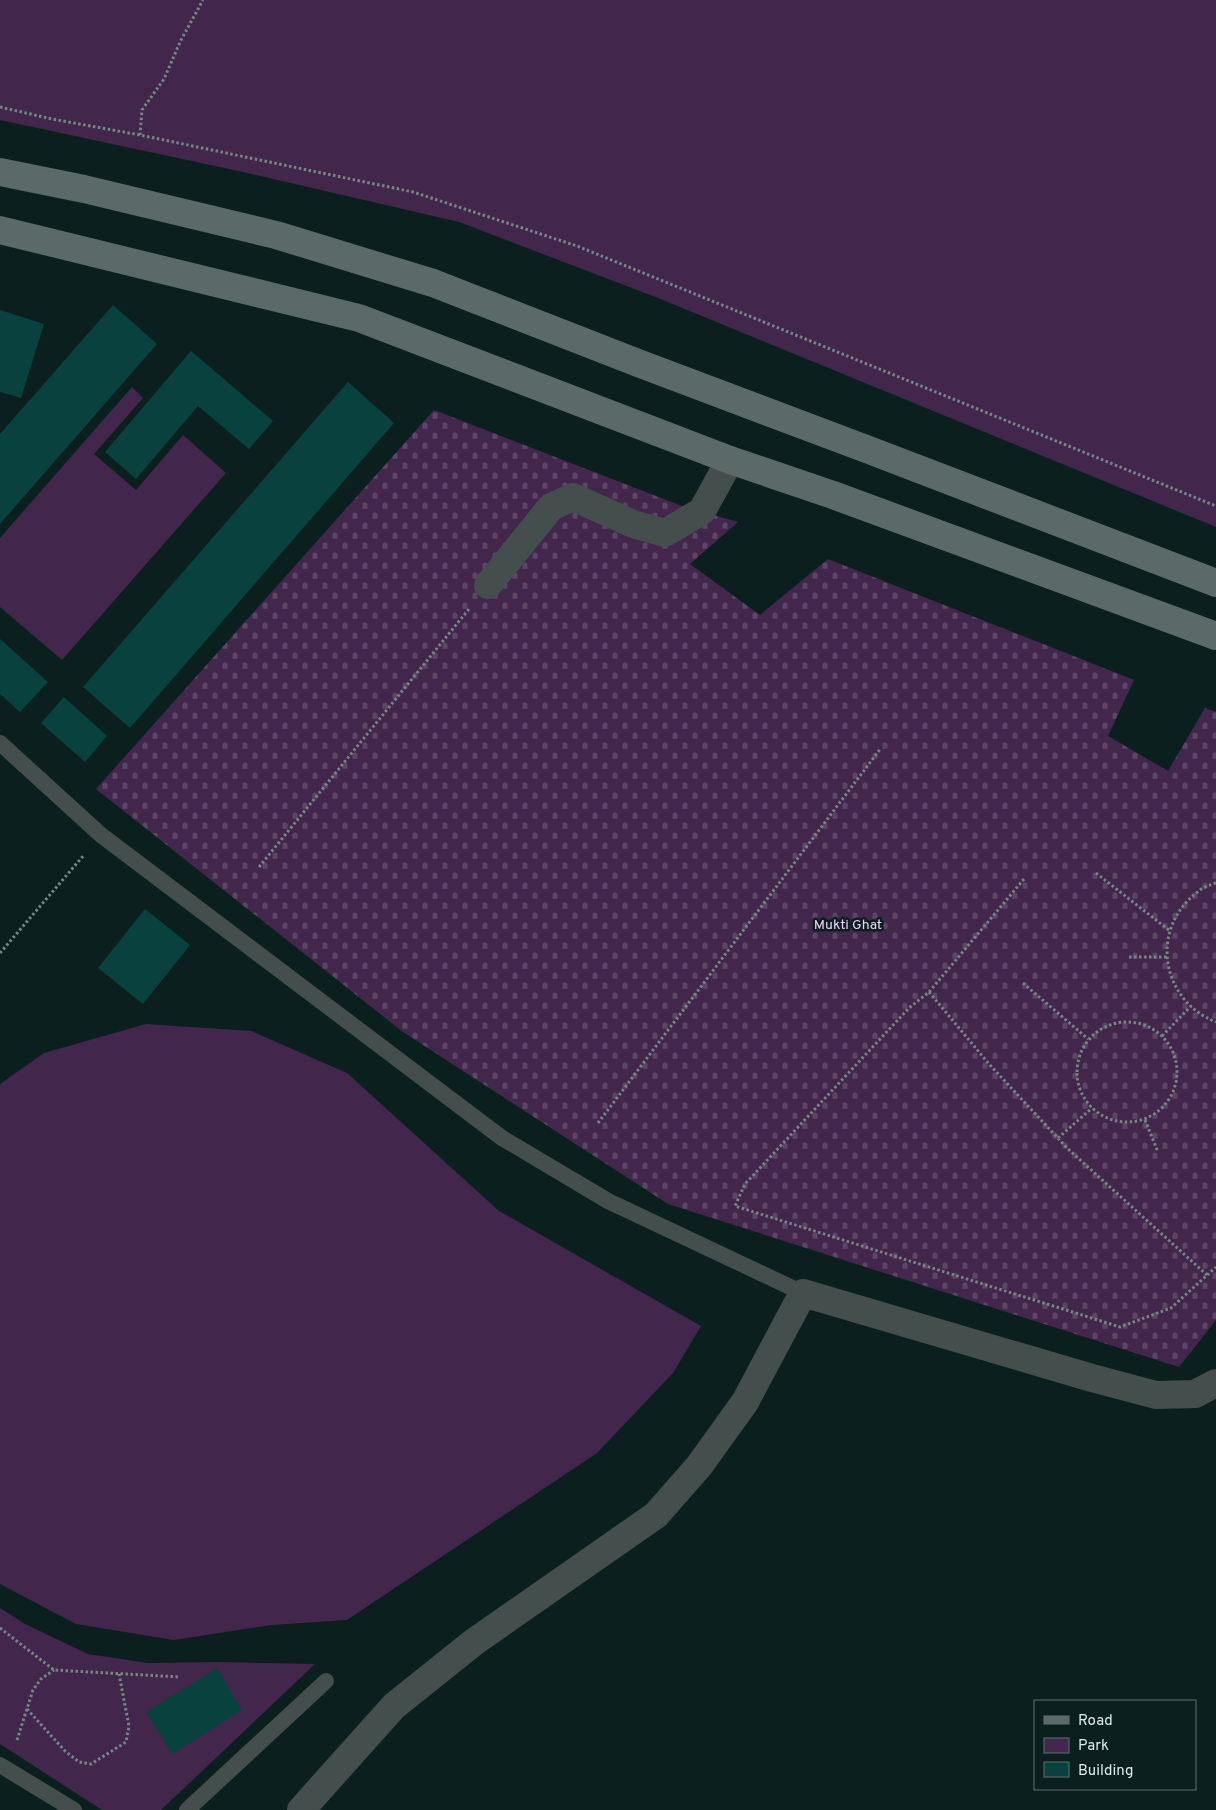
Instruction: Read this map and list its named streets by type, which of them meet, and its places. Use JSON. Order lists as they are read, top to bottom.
{
  "parks": ["Mukti Ghat"],
  "legend": ["Road", "Park", "Building"]
}
